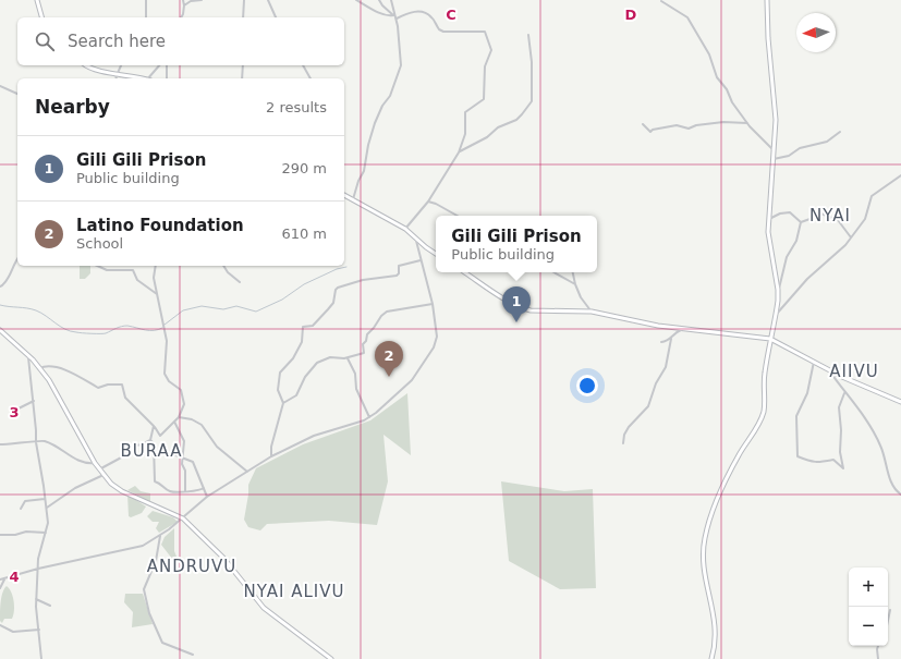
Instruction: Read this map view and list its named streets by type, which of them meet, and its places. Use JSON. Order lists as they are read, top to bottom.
{
  "districts": [
    "NYAI",
    "AIIVU",
    "BURAA",
    "ANDRUVU",
    "NYAI ALIVU"
  ],
  "north": "left",
  "page": {
    "search": "Search here",
    "heading": ["Nearby", "2 results"],
    "list": [
      {
        "mark": "1",
        "name": "Gili Gili Prison",
        "note": "Public building",
        "value": "290 m"
      },
      {
        "mark": "2",
        "name": "Latino Foundation",
        "note": "School",
        "value": "610 m"
      }
    ],
    "popup": ["Gili Gili Prison", "Public building"],
    "pins": ["1", "2"],
    "map_buttons": ["+", "−"]
  },
  "grid": {
    "columns": ["C", "D"],
    "rows": ["3", "4"]
  }
}
